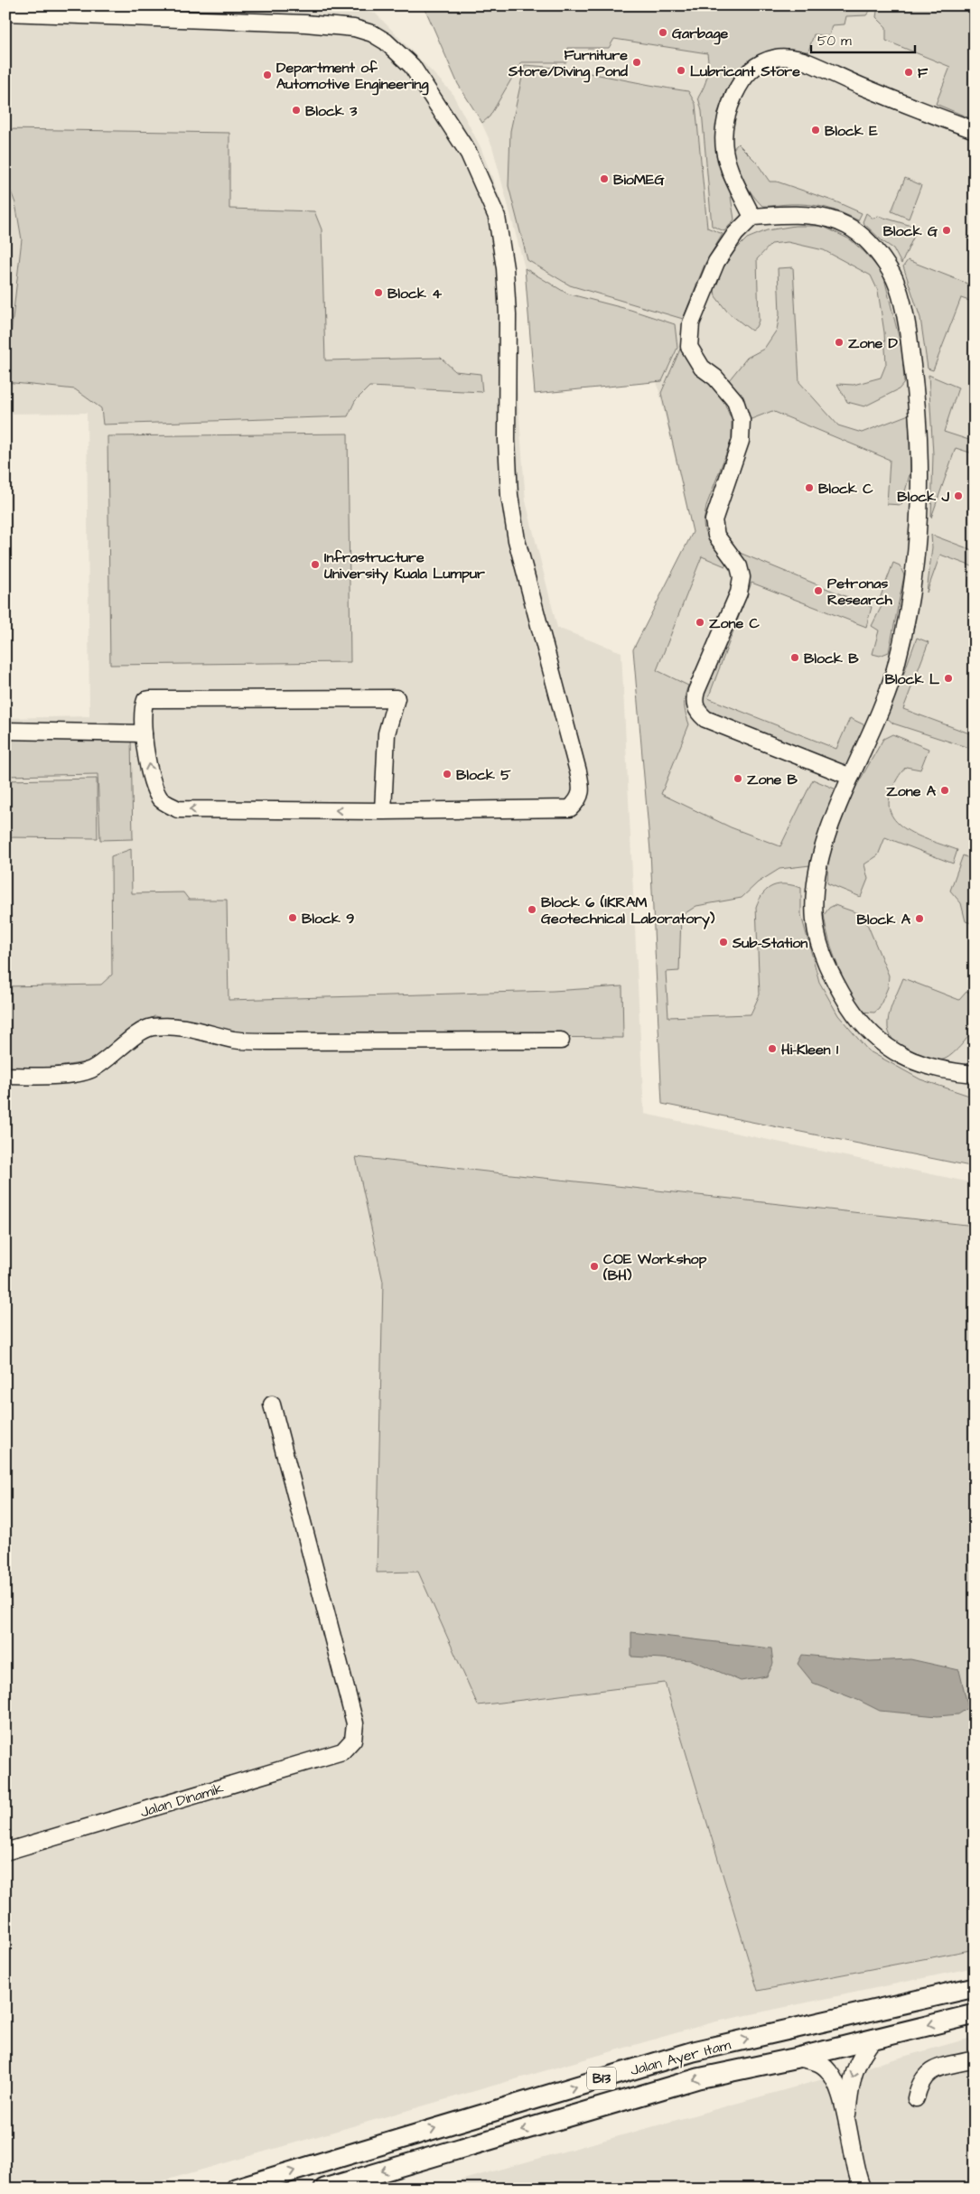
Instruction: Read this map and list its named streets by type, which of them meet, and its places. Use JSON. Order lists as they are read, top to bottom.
{
  "streets": {
    "main road": ["Jalan Ayer Itam", "B13"],
    "street": ["Jalan Dinamik"]
  },
  "places": [
    "Garbage",
    "Furniture Store/Diving Pond",
    "Lubricant Store",
    "F",
    "Department of Automotive Engineering",
    "Block 3",
    "Block E",
    "BioMEG",
    "Block G",
    "Block 4",
    "Zone D",
    "Block C",
    "Block J",
    "Infrastructure University Kuala Lumpur",
    "Petronas Research",
    "Zone C",
    "Block B",
    "Block L",
    "Block 5",
    "Zone B",
    "Zone A",
    "Block 6 (IKRAM Geotechnical Laboratory)",
    "Block 9",
    "Block A",
    "Sub-Station",
    "Hi-Kleen 1",
    "COE Workshop (BH)"
  ],
  "scale_bar": "50 m"
}
